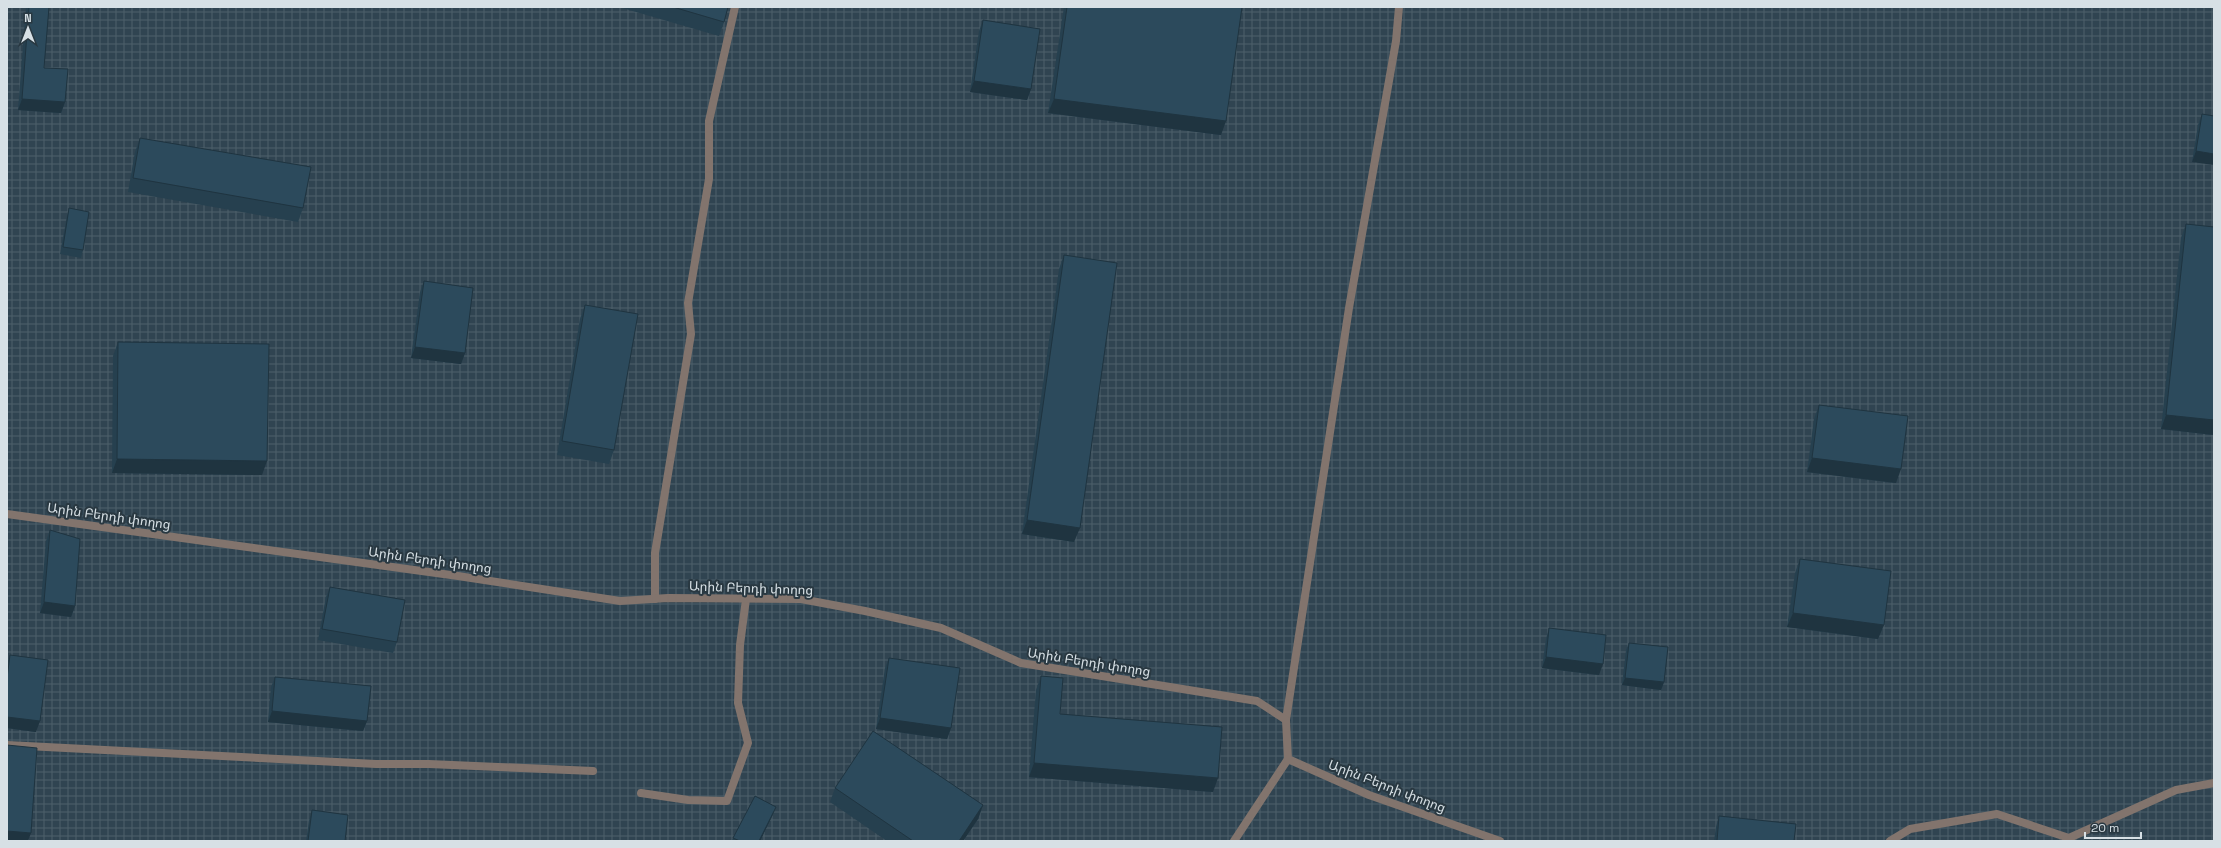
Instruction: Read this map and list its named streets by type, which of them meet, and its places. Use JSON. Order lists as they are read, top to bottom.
{
  "streets": {
    "street": ["Արին Բերդի փողոց"]
  },
  "scale_bar": "20 m",
  "north": "top"
}
